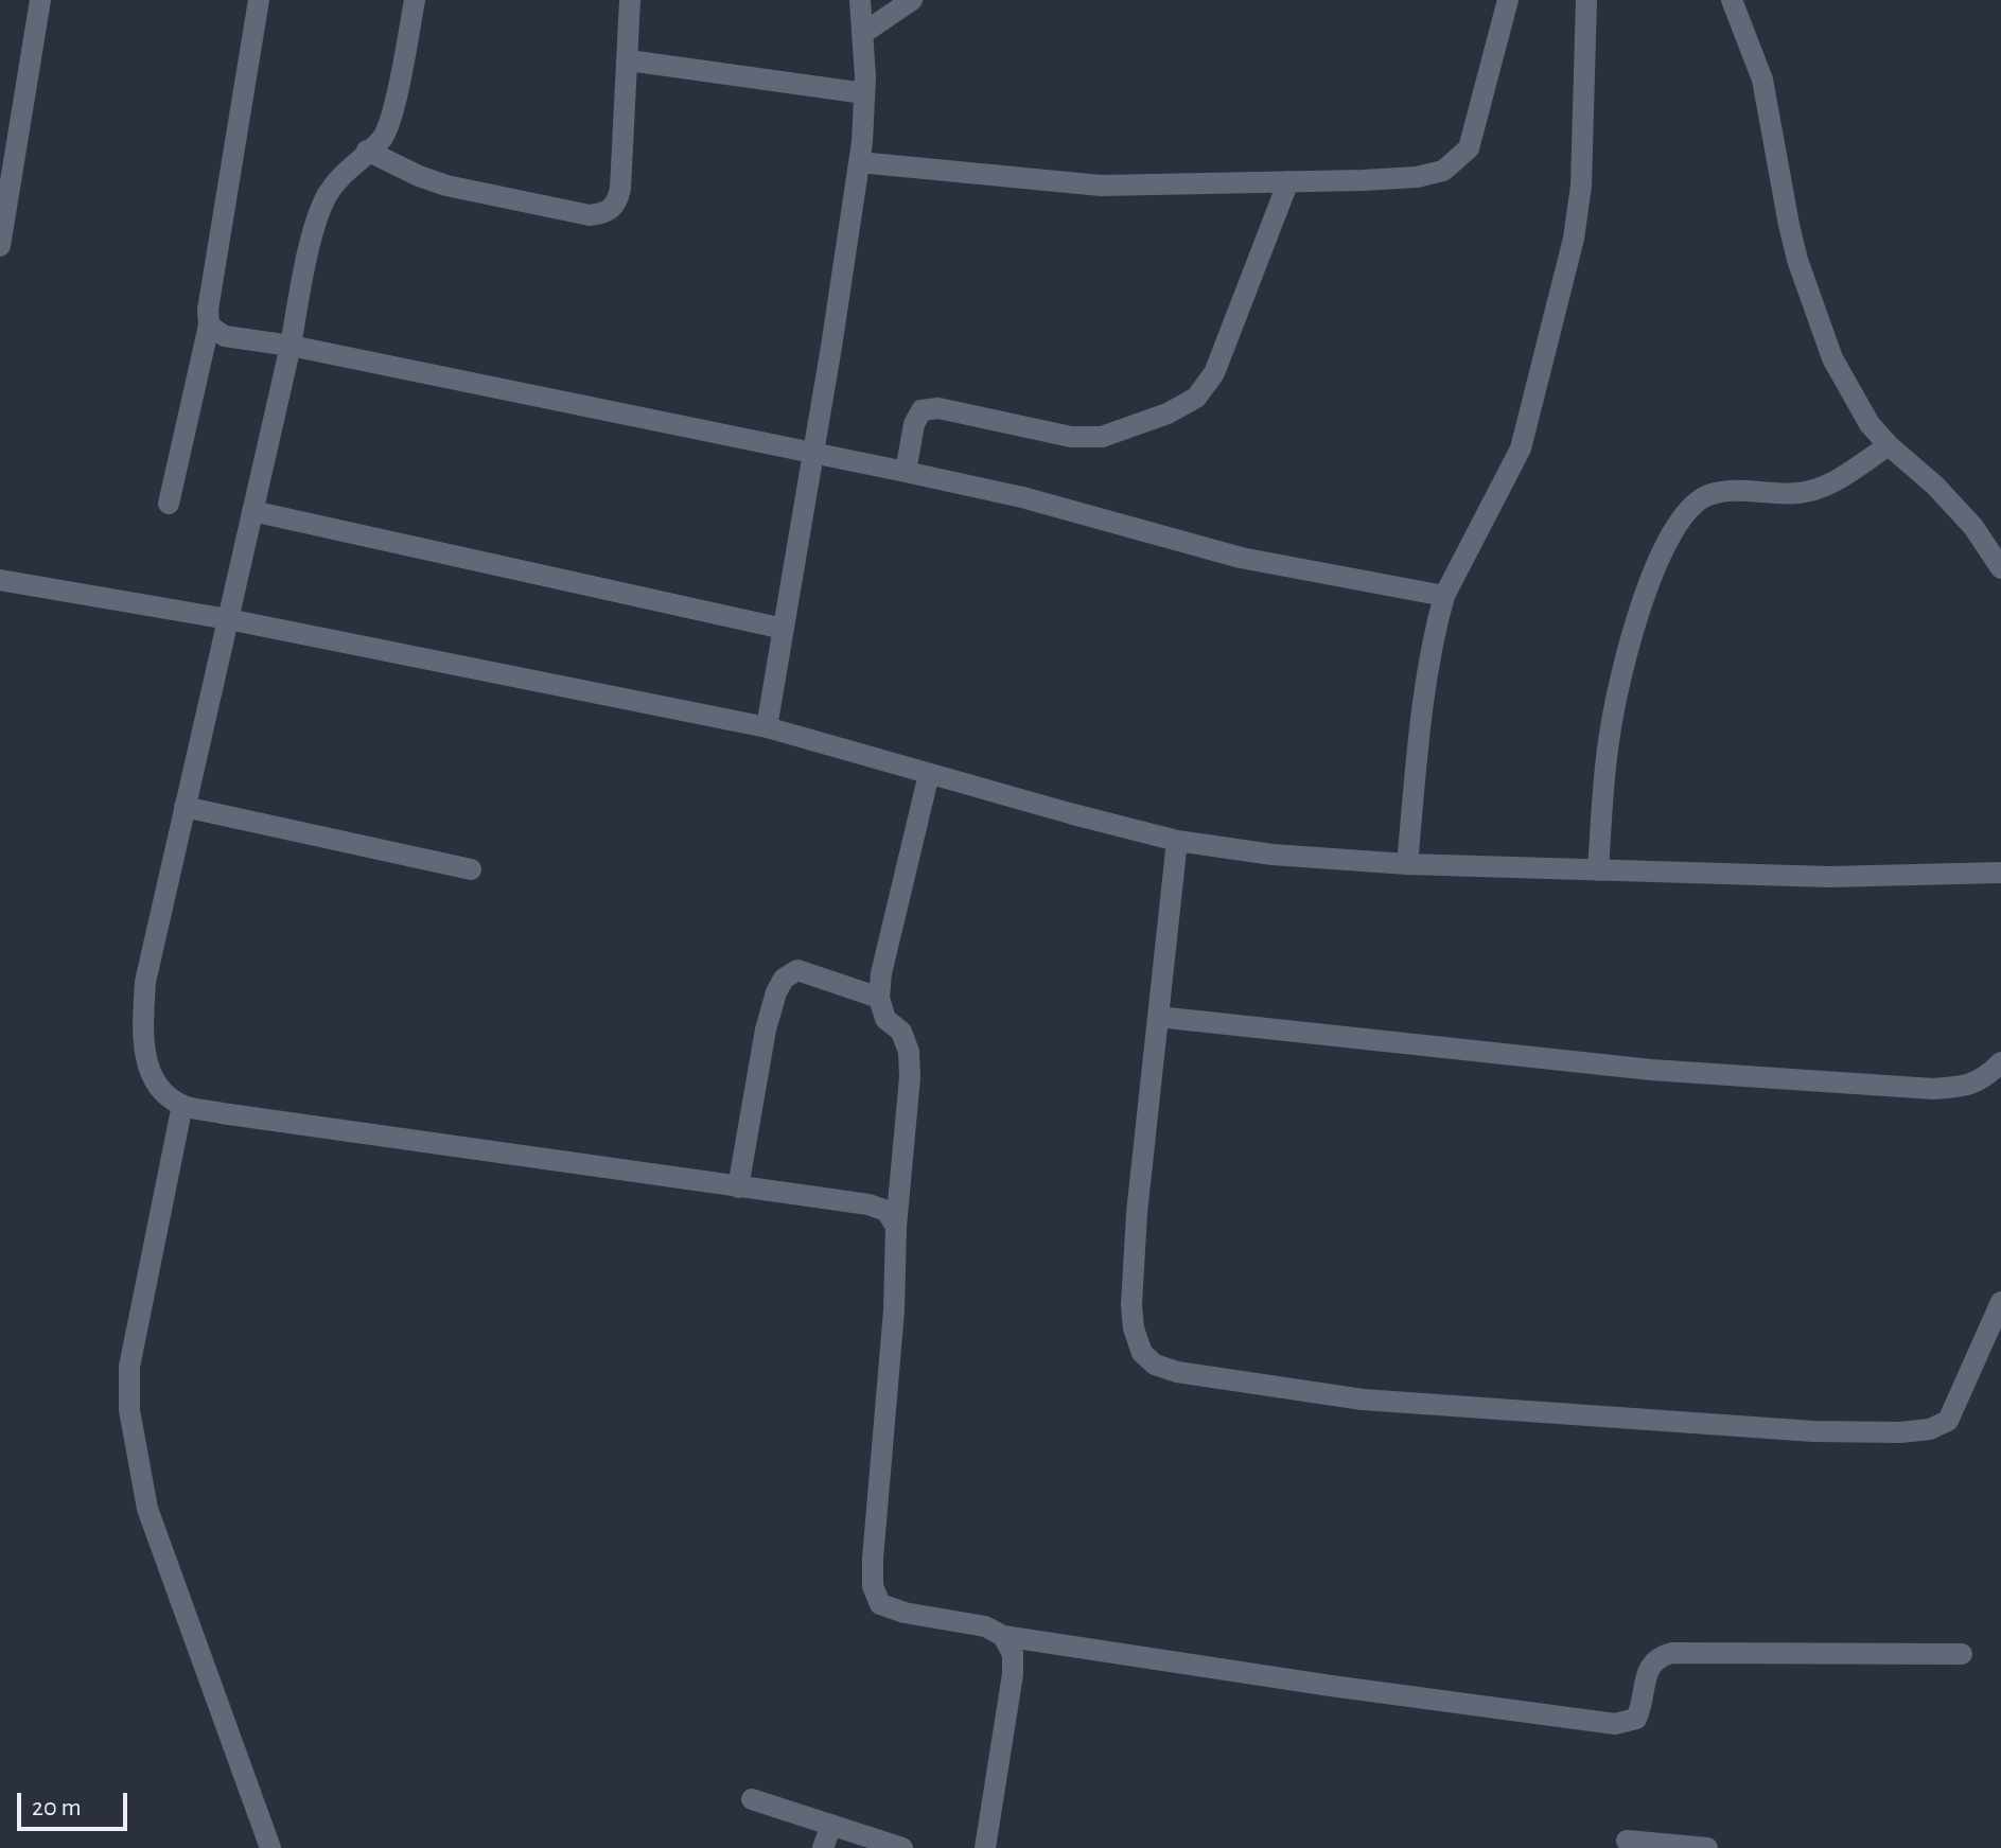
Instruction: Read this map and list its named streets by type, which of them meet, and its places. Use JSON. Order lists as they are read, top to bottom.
{
  "scale_bar": "20 m"
}
